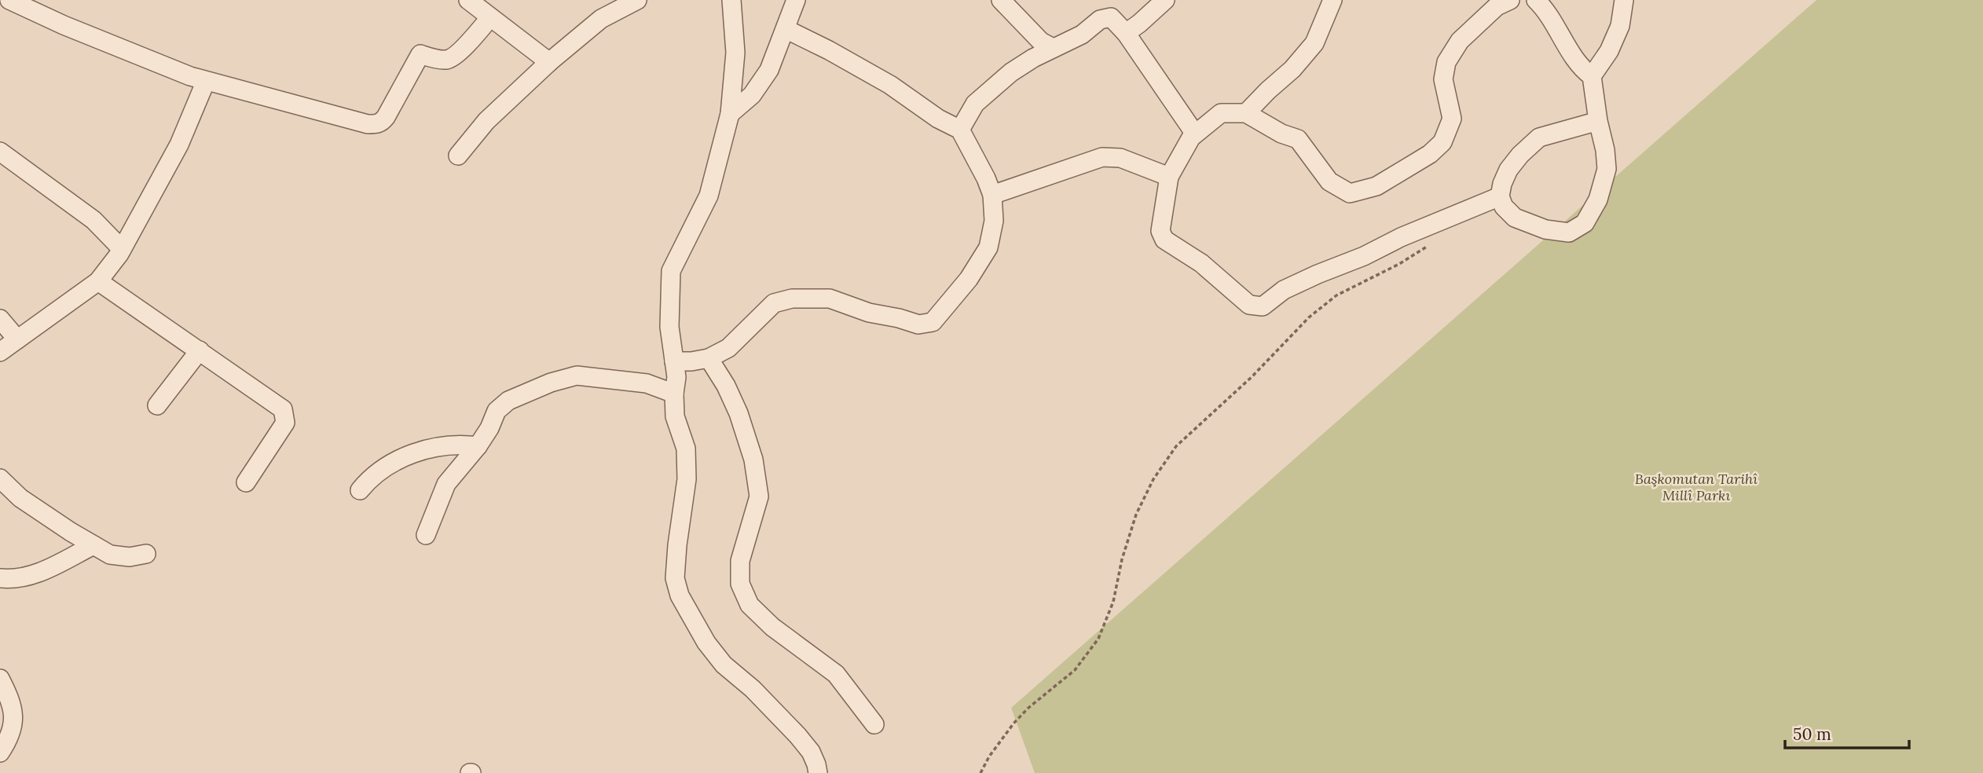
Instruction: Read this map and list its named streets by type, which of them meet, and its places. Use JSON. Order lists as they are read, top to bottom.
{
  "parks": ["Başkomutan Tarihî Millî Parkı"],
  "scale_bar": "50 m"
}
